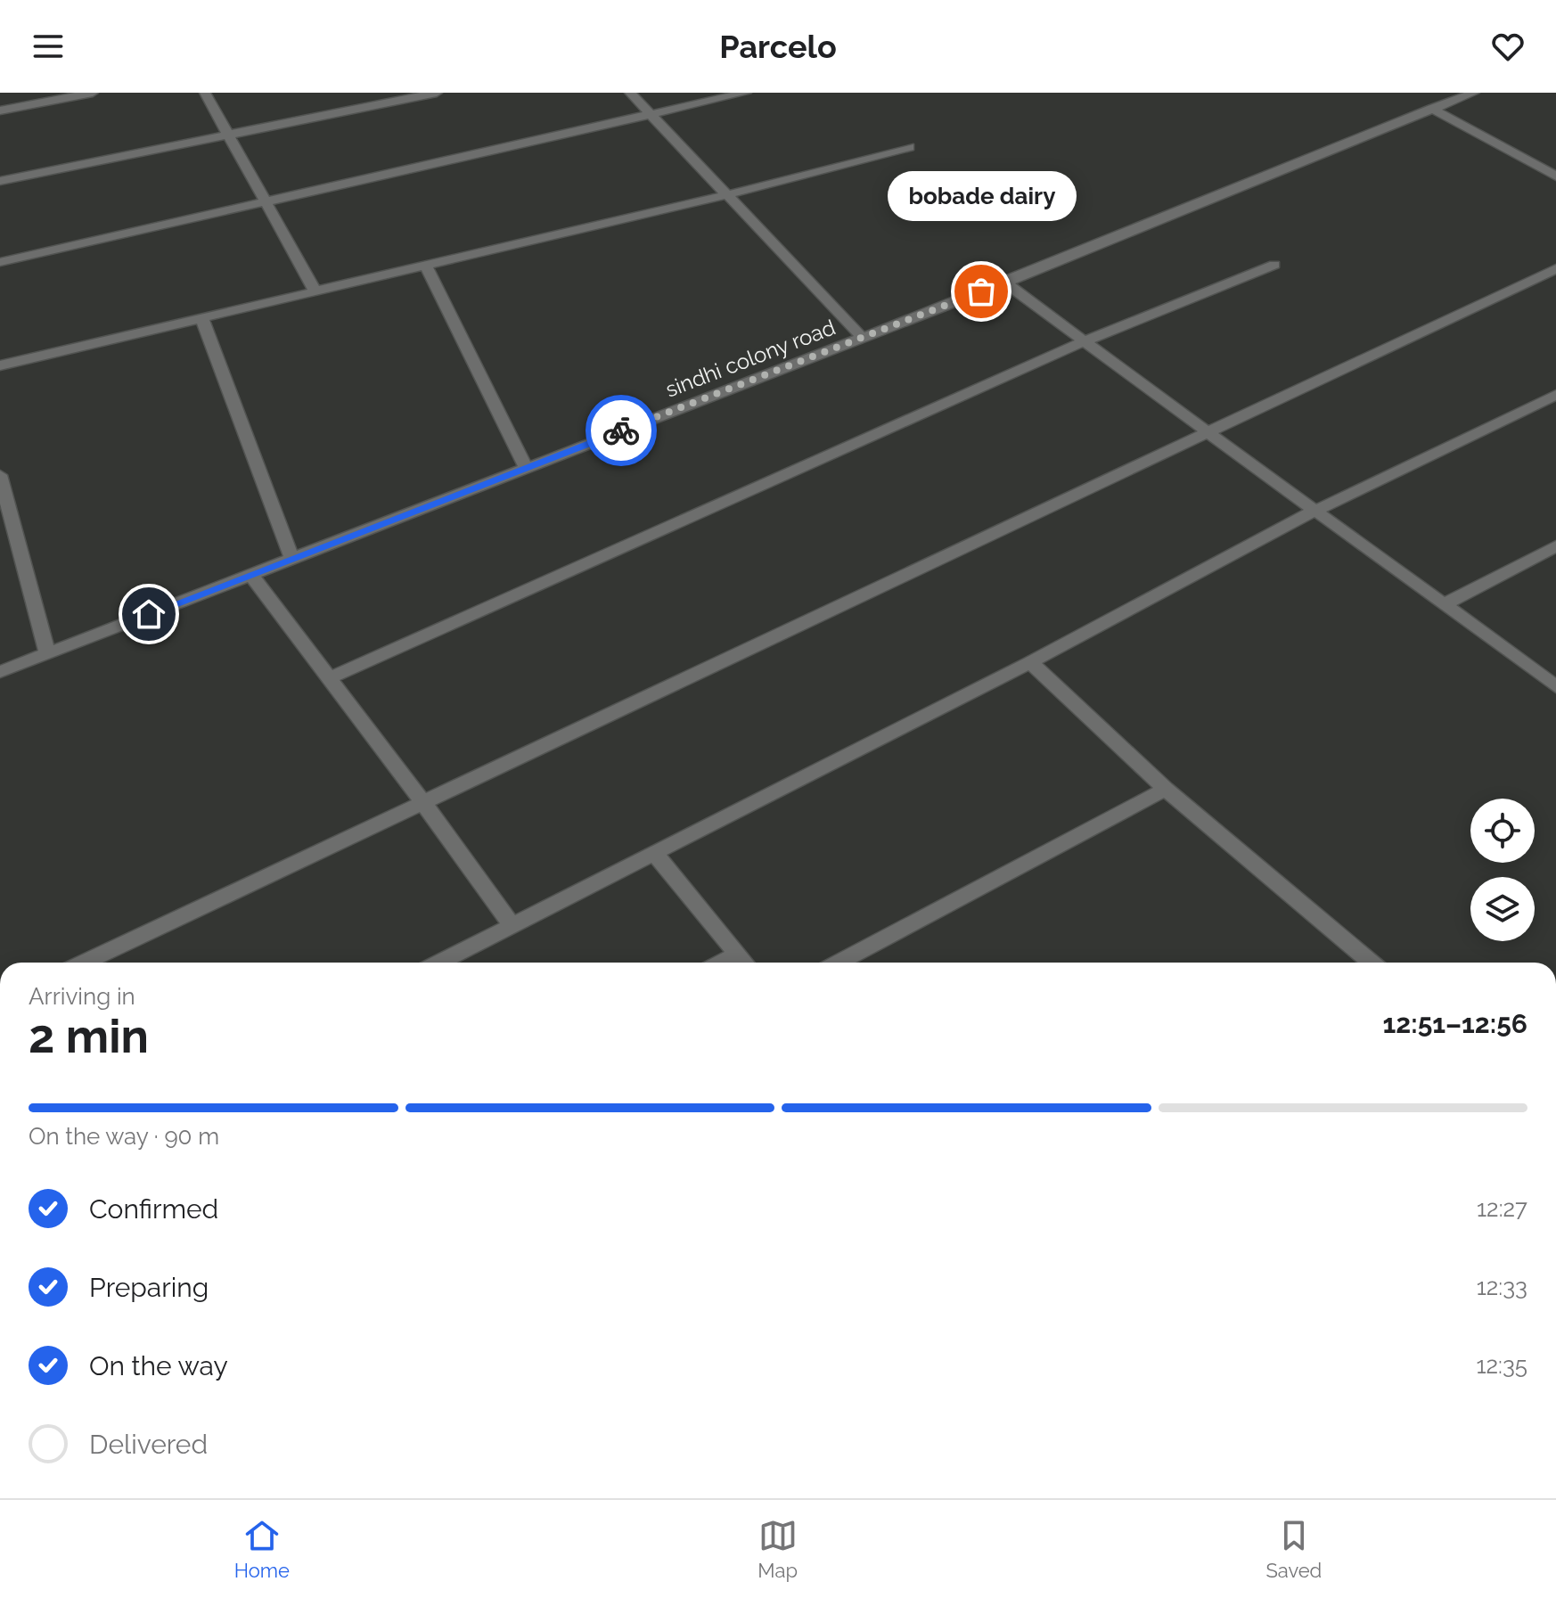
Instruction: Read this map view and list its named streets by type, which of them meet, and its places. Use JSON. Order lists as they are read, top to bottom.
{
  "streets": {
    "street": ["sindhi colony road"]
  },
  "places": ["bobade dairy"],
  "page": {
    "header": "Parcelo",
    "bubble": "bobade dairy",
    "heading": ["2 min", "Arriving in", "12:51–12:56"],
    "bar": "On the way · 90 m",
    "list": [
      ["Confirmed", "12:27"],
      ["Preparing", "12:33"],
      ["On the way", "12:35"],
      "Delivered"
    ],
    "tabs": ["Home", "Map", "Saved"]
  }
}
